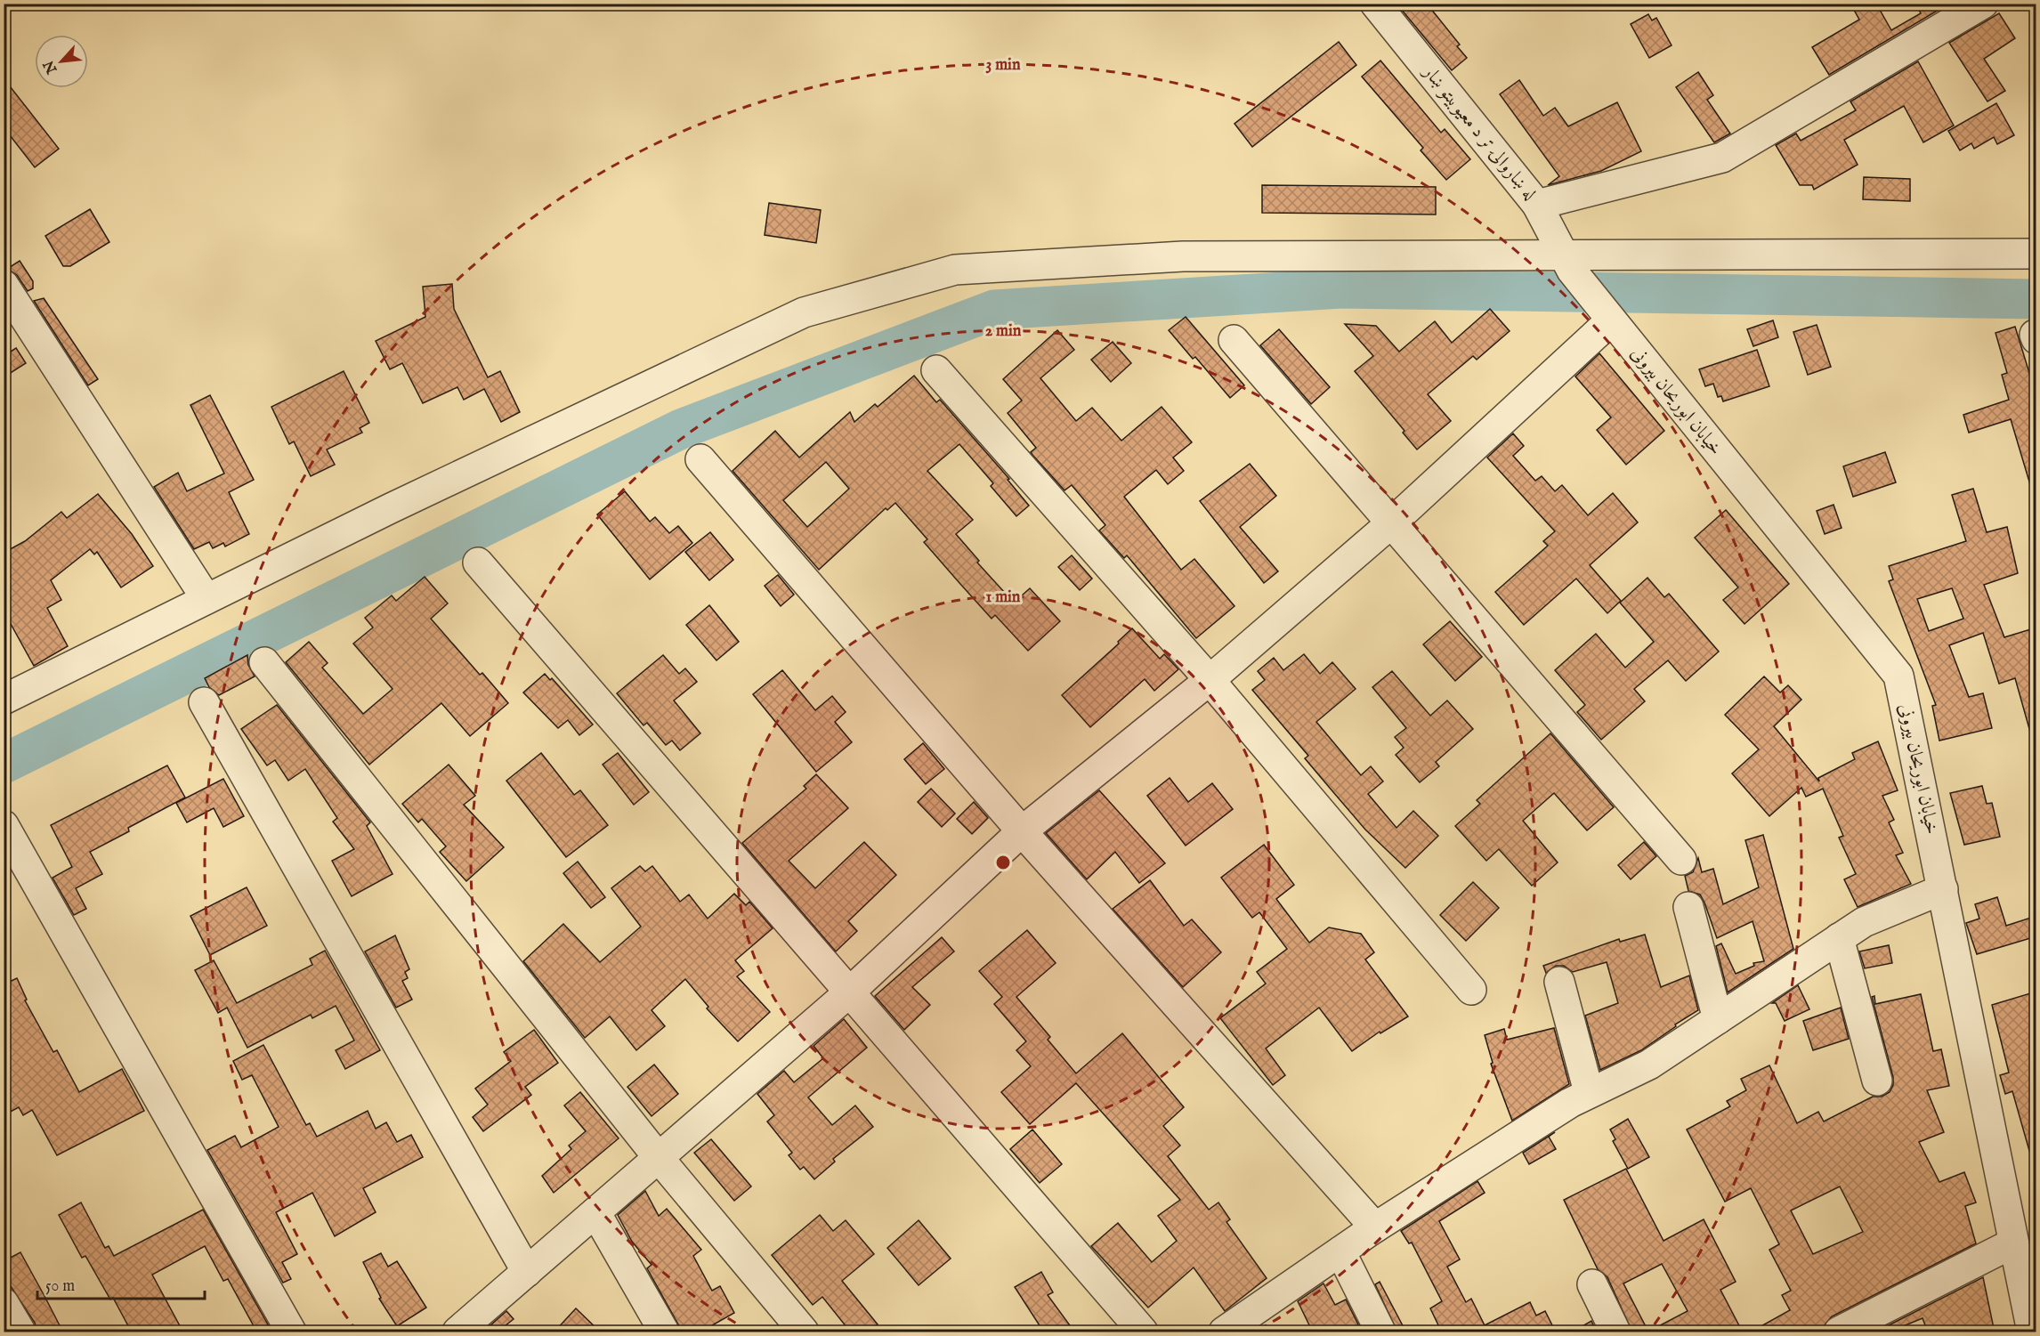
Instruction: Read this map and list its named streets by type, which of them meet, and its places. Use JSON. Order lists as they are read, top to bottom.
{
  "streets": {
    "street": ["له ښاروالۍ تر د معیوبیتو ښار", "خیابان ابوریحان بیرونی"]
  },
  "crossings": [
    ["له ښاروالۍ تر د معیوبیتو ښار", "خیابان ابوریحان بیرونی"]
  ],
  "scale_bar": "50 m",
  "north": "bottom left",
  "rings": ["3 min", "2 min", "1 min"]
}
